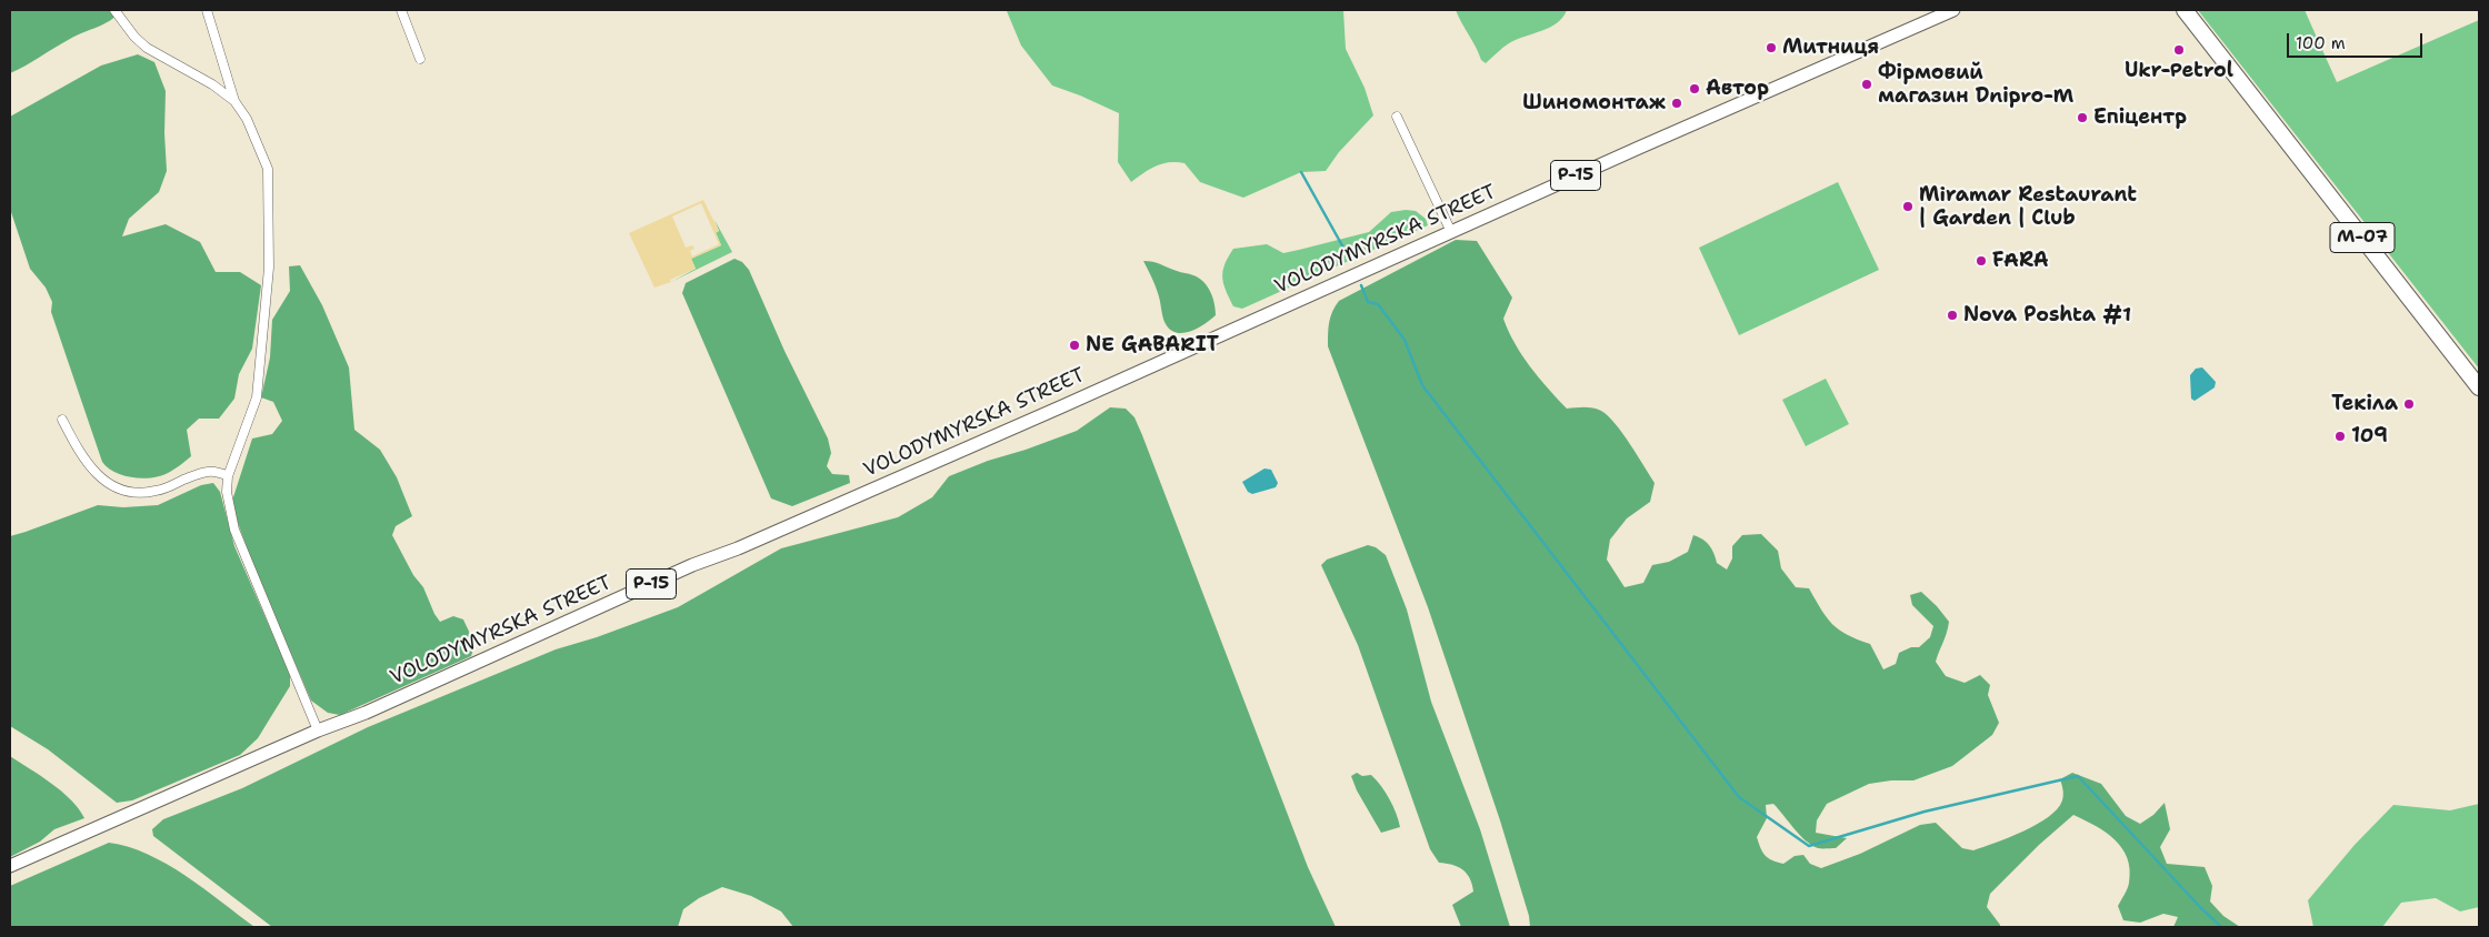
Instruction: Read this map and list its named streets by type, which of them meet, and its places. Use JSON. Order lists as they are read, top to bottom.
{
  "streets": {
    "highway": ["М-07"],
    "main road": ["Р-15", "VOLODYMYRSKA STREET"]
  },
  "places": [
    "Митниця",
    "Ukr-Petrol",
    "Фірмовий магазин Dnipro-M",
    "Автор",
    "Шиномонтаж",
    "Епіцентр",
    "Miramar Restaurant | Garden | Club",
    "FARA",
    "Nova Poshta #1",
    "NE GABARIT",
    "Текіла",
    "109"
  ],
  "scale_bar": "100 m"
}
